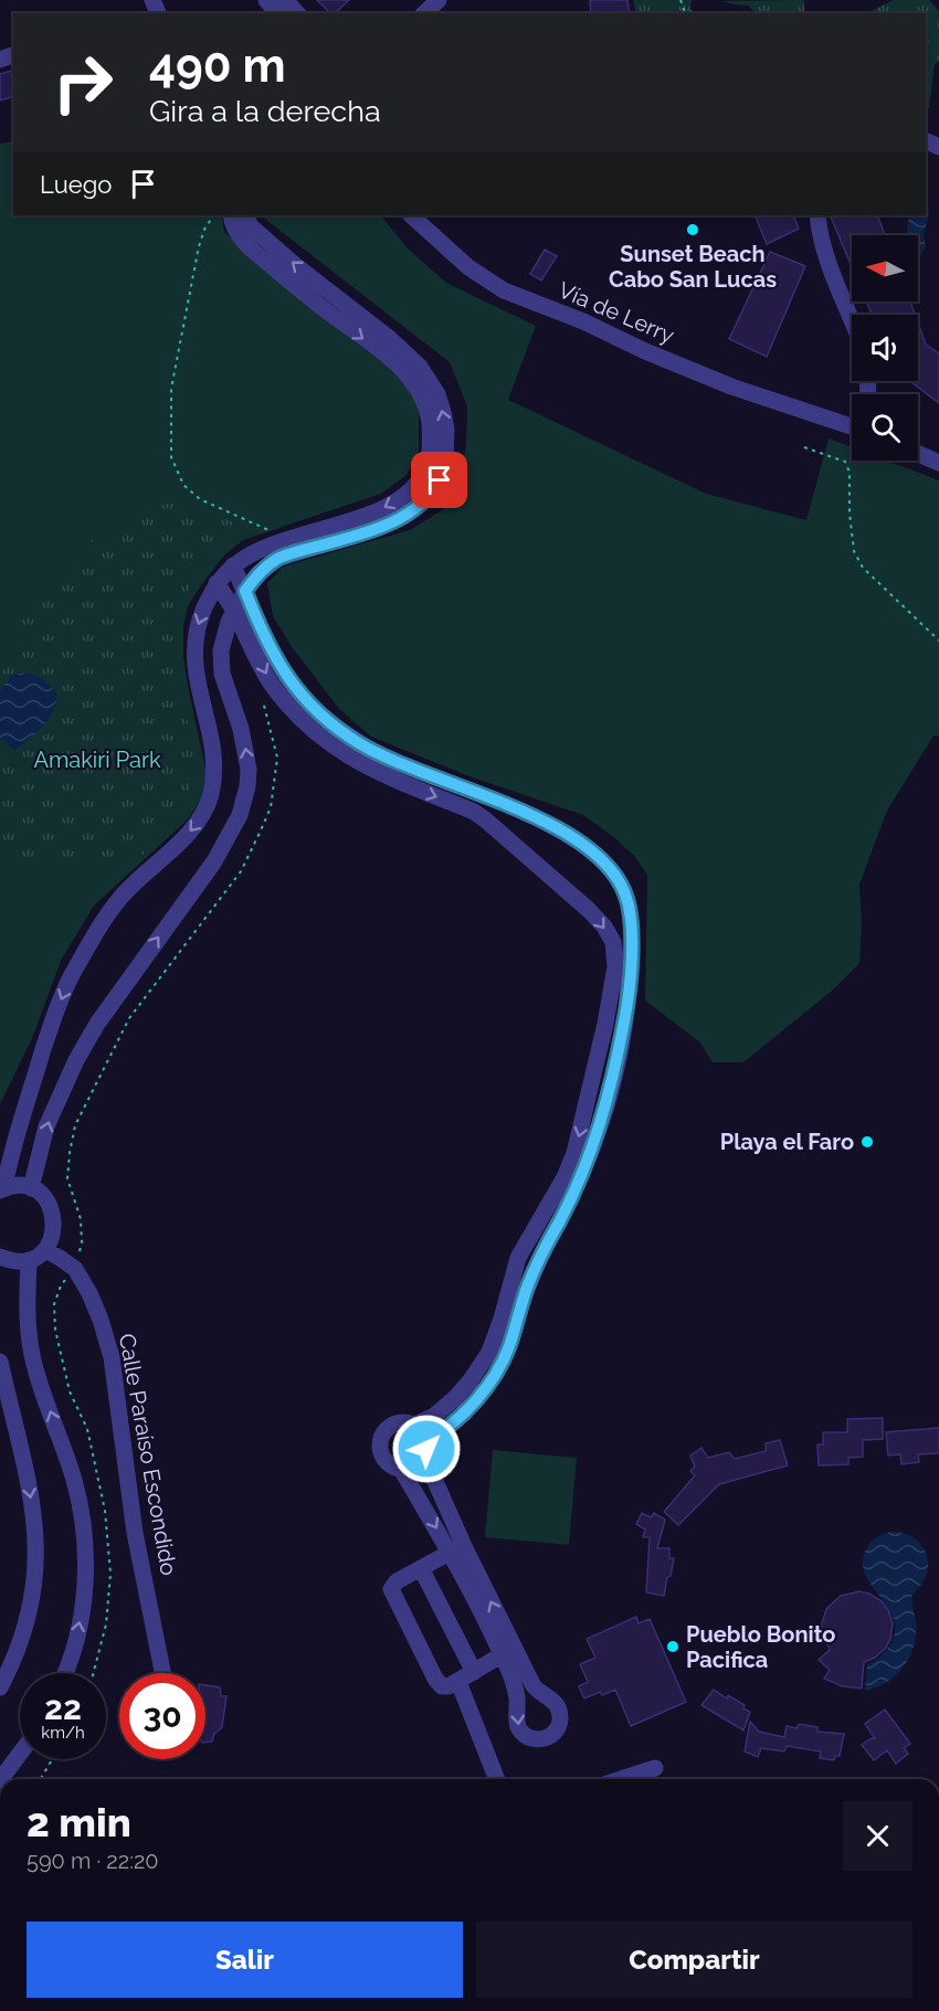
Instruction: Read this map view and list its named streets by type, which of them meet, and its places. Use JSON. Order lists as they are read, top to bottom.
{
  "streets": {
    "street": ["Vía de Lerry", "Calle Paraíso Escondido"]
  },
  "parks": ["Amakiri Park"],
  "places": ["Sunset Beach Cabo San Lucas", "Playa el Faro", "Pueblo Bonito Pacifica"],
  "north": "left",
  "page": {
    "turn": ["490 m", "Gira a la derecha"],
    "then": "Luego",
    "speed": "22 km/h",
    "limit": "30",
    "heading": ["2 min", "590 m · 22:20"],
    "buttons": ["Salir", "Compartir"]
  }
}
